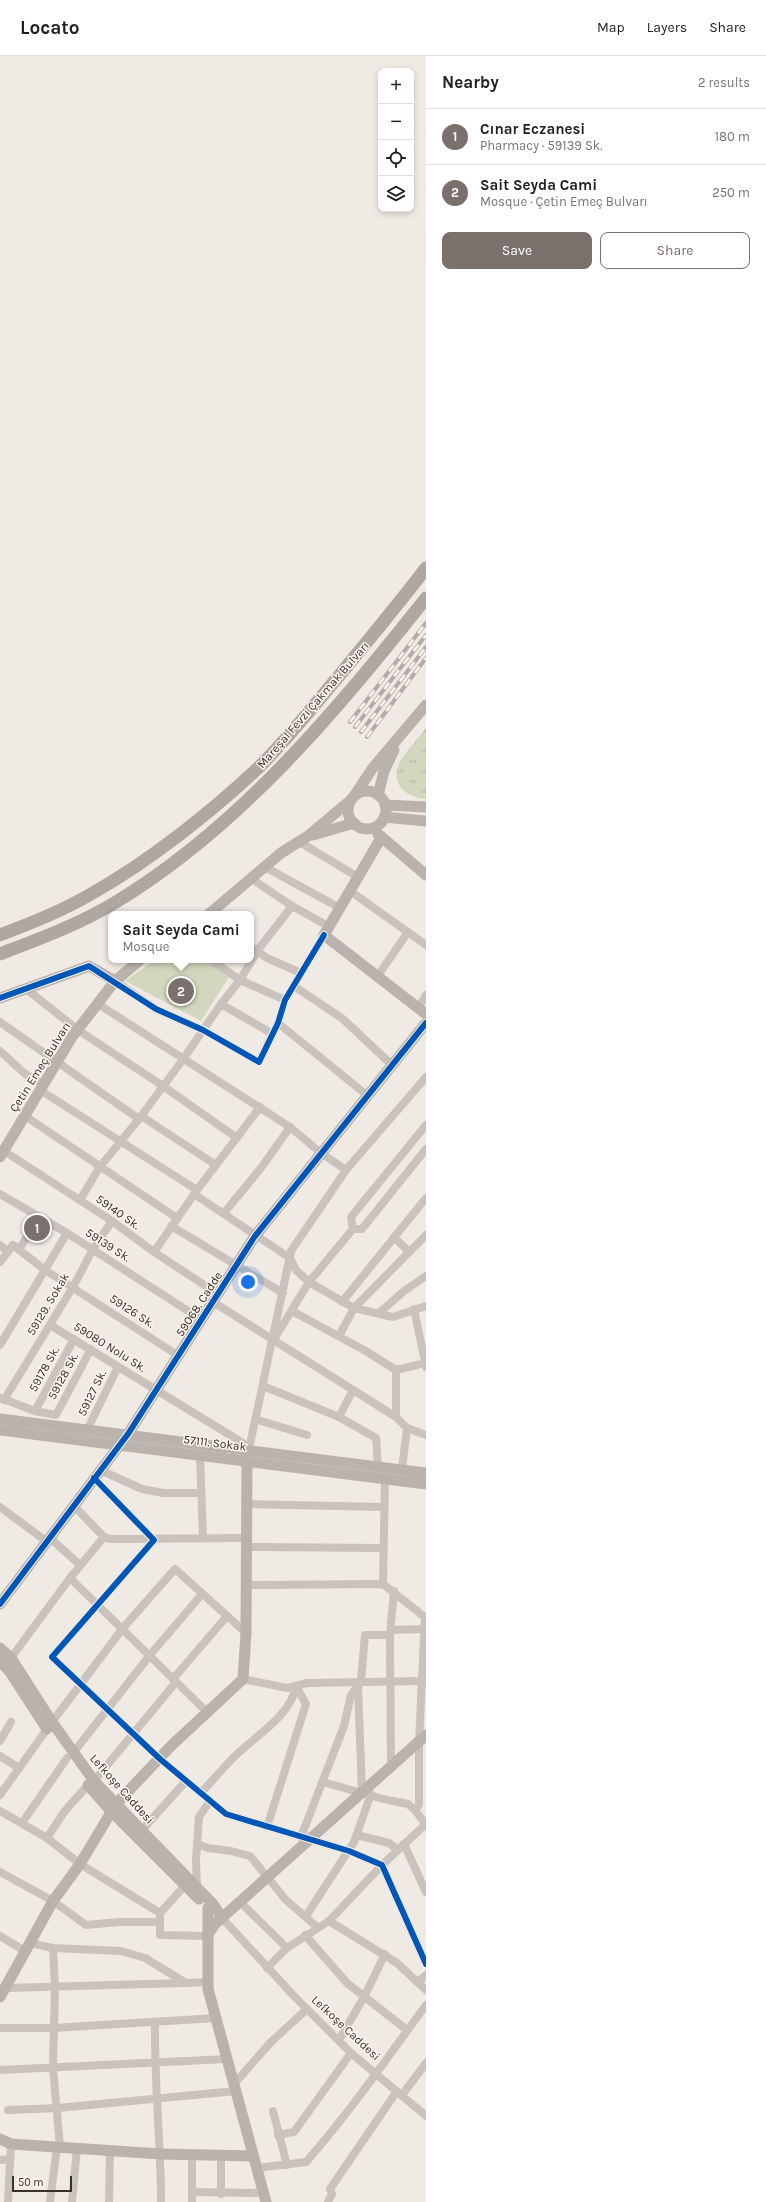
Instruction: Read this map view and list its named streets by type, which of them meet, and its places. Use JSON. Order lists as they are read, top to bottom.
{
  "streets": {
    "main road": [
      "Mareşal Fevzi Çakmak Bulvarı",
      "Çetin Emeç Bulvarı",
      "59068. Cadde",
      "57111. Sokak",
      "Lefkoşe Caddesi"
    ],
    "street": [
      "59140 Sk.",
      "59139 Sk.",
      "59129. Sokak",
      "59126 Sk.",
      "59080 Nolu Sk.",
      "59178 Sk.",
      "59128 Sk.",
      "59127 Sk."
    ]
  },
  "crossings": [
    ["Çetin Emeç Bulvarı", "59140 Sk."],
    ["59140 Sk.", "59129. Sokak"],
    ["59140 Sk.", "59068. Cadde"],
    ["59139 Sk.", "59129. Sokak"],
    ["59139 Sk.", "59068. Cadde"],
    ["59129. Sokak", "59126 Sk."],
    ["59129. Sokak", "59080 Nolu Sk."],
    ["59068. Cadde", "59126 Sk."],
    ["59068. Cadde", "59080 Nolu Sk."],
    ["59068. Cadde", "57111. Sokak"],
    ["59080 Nolu Sk.", "59178 Sk."],
    ["59080 Nolu Sk.", "59128 Sk."],
    ["59080 Nolu Sk.", "59127 Sk."],
    ["59178 Sk.", "59128 Sk."]
  ],
  "scale_bar": "50 m",
  "page": {
    "header": "Locato",
    "nav": ["Map", "Layers", "Share"],
    "heading": ["Nearby", "2 results"],
    "map_buttons": ["+", "−"],
    "list": [
      {
        "mark": "1",
        "name": "Cınar Eczanesi",
        "note": "Pharmacy · 59139 Sk.",
        "value": "180 m"
      },
      {
        "mark": "2",
        "name": "Sait Seyda Cami",
        "note": "Mosque · Çetin Emeç Bulvarı",
        "value": "250 m"
      }
    ],
    "buttons": ["Save", "Share"],
    "popup": ["Sait Seyda Cami", "Mosque"],
    "pins": ["2", "1"],
    "scale": "50 m"
  }
}
